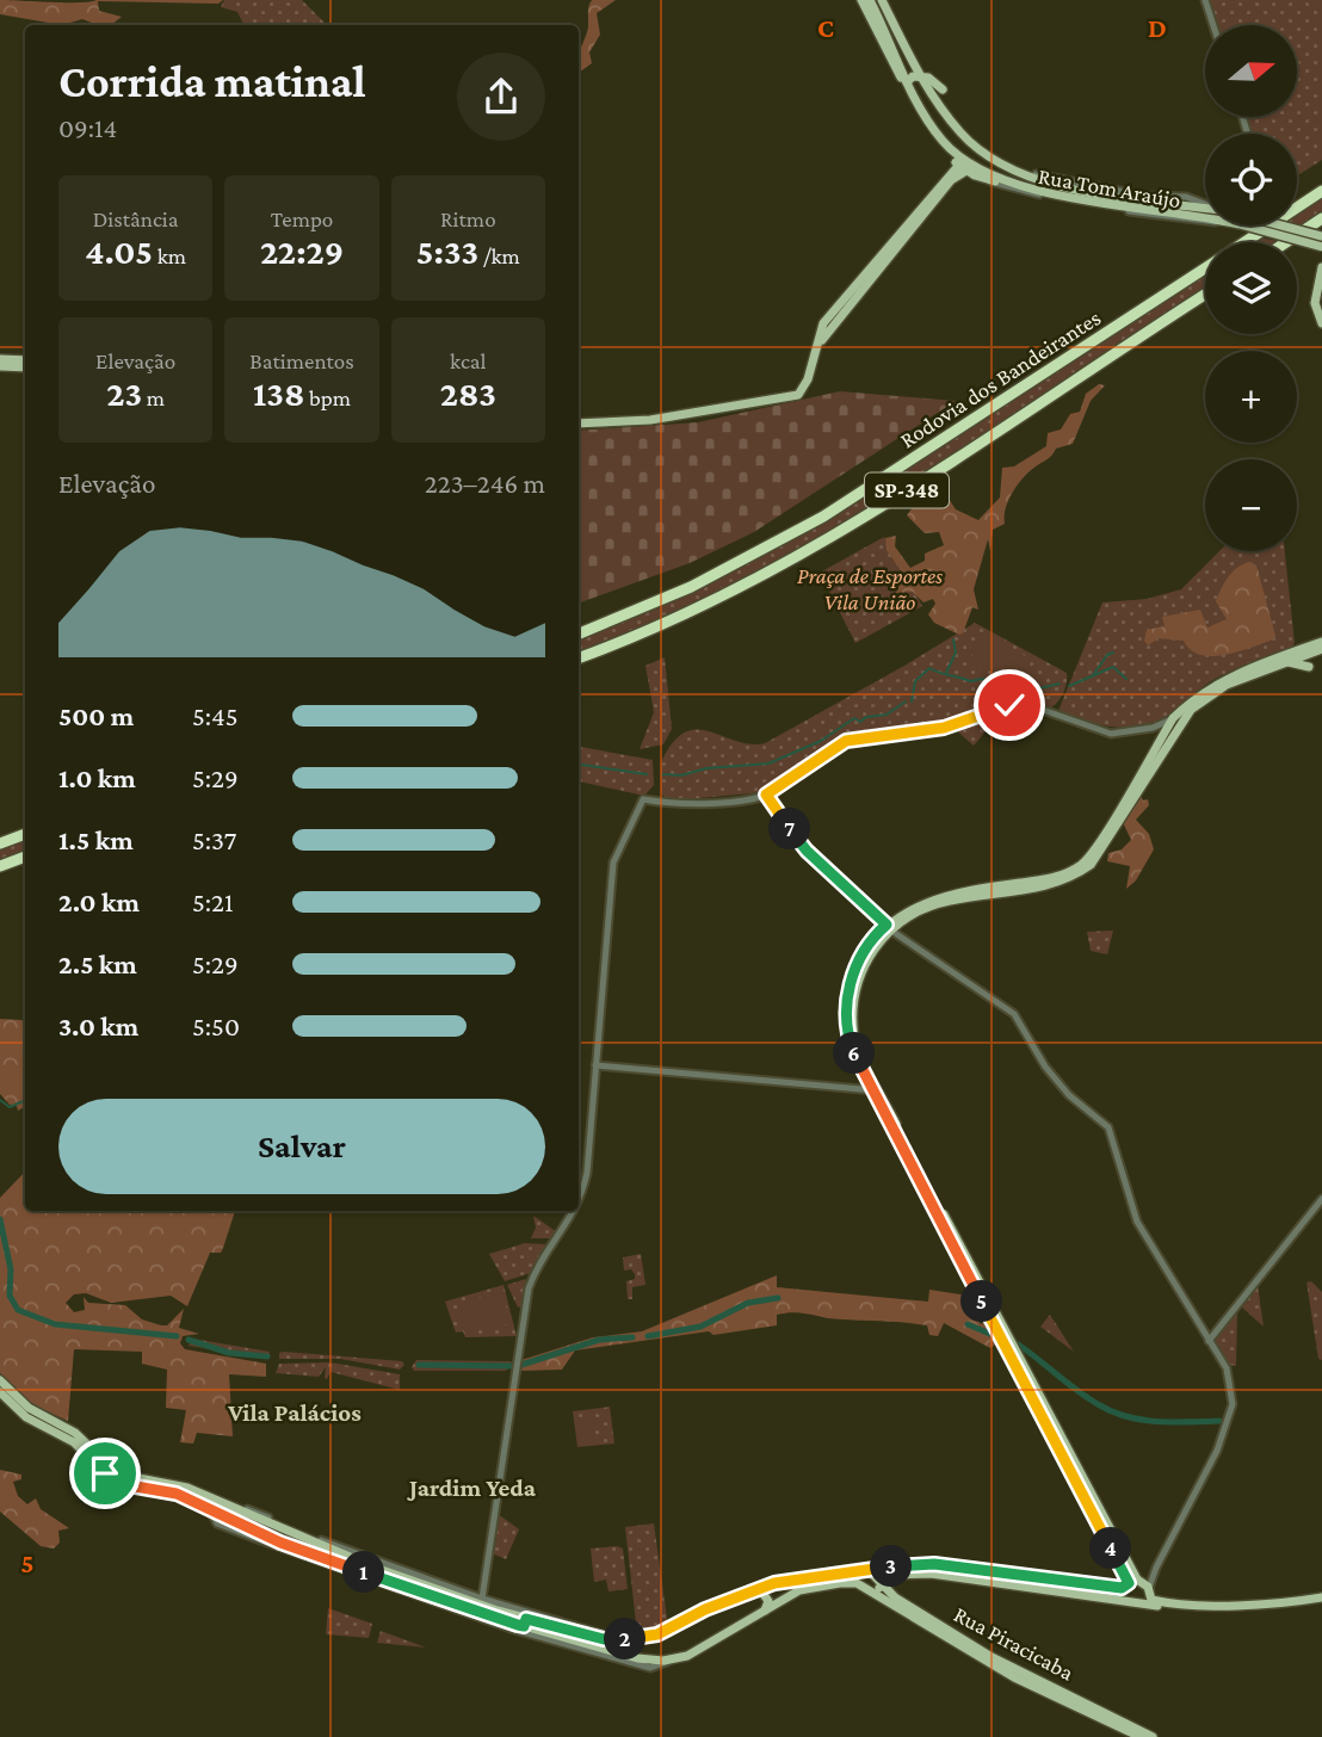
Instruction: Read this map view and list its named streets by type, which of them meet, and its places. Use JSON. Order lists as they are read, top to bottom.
{
  "streets": {
    "highway": ["Rodovia dos Bandeirantes", "SP-348"],
    "main road": ["Rua Piracicaba"],
    "street": ["Rua Tom Araújo"]
  },
  "districts": ["Vila Palácios", "Jardim Yeda"],
  "parks": ["Praça de Esportes Vila União"],
  "north": "right",
  "page": {
    "map_buttons": ["+", "−"],
    "heading": ["Corrida matinal", "09:14"],
    "stats": [
      ["Distância", "4.05 km"],
      ["Tempo", "22:29"],
      ["Ritmo", "5:33 /km"],
      ["Elevação", "23 m"],
      ["Batimentos", "138 bpm"],
      ["kcal", "283"]
    ],
    "chart": ["Elevação", "223–246 m"],
    "list": [
      {
        "name": "500 m",
        "note": "5:45"
      },
      {
        "name": "1.0 km",
        "note": "5:29"
      },
      {
        "name": "1.5 km",
        "note": "5:37"
      },
      {
        "name": "2.0 km",
        "note": "5:21"
      },
      {
        "name": "2.5 km",
        "note": "5:29"
      },
      {
        "name": "3.0 km",
        "note": "5:50"
      }
    ],
    "pins": [
      "7",
      "6",
      "5",
      "4",
      "3",
      "1",
      "2"
    ],
    "buttons": "Salvar"
  },
  "grid": {
    "columns": ["C", "D"],
    "rows": ["5"]
  }
}
